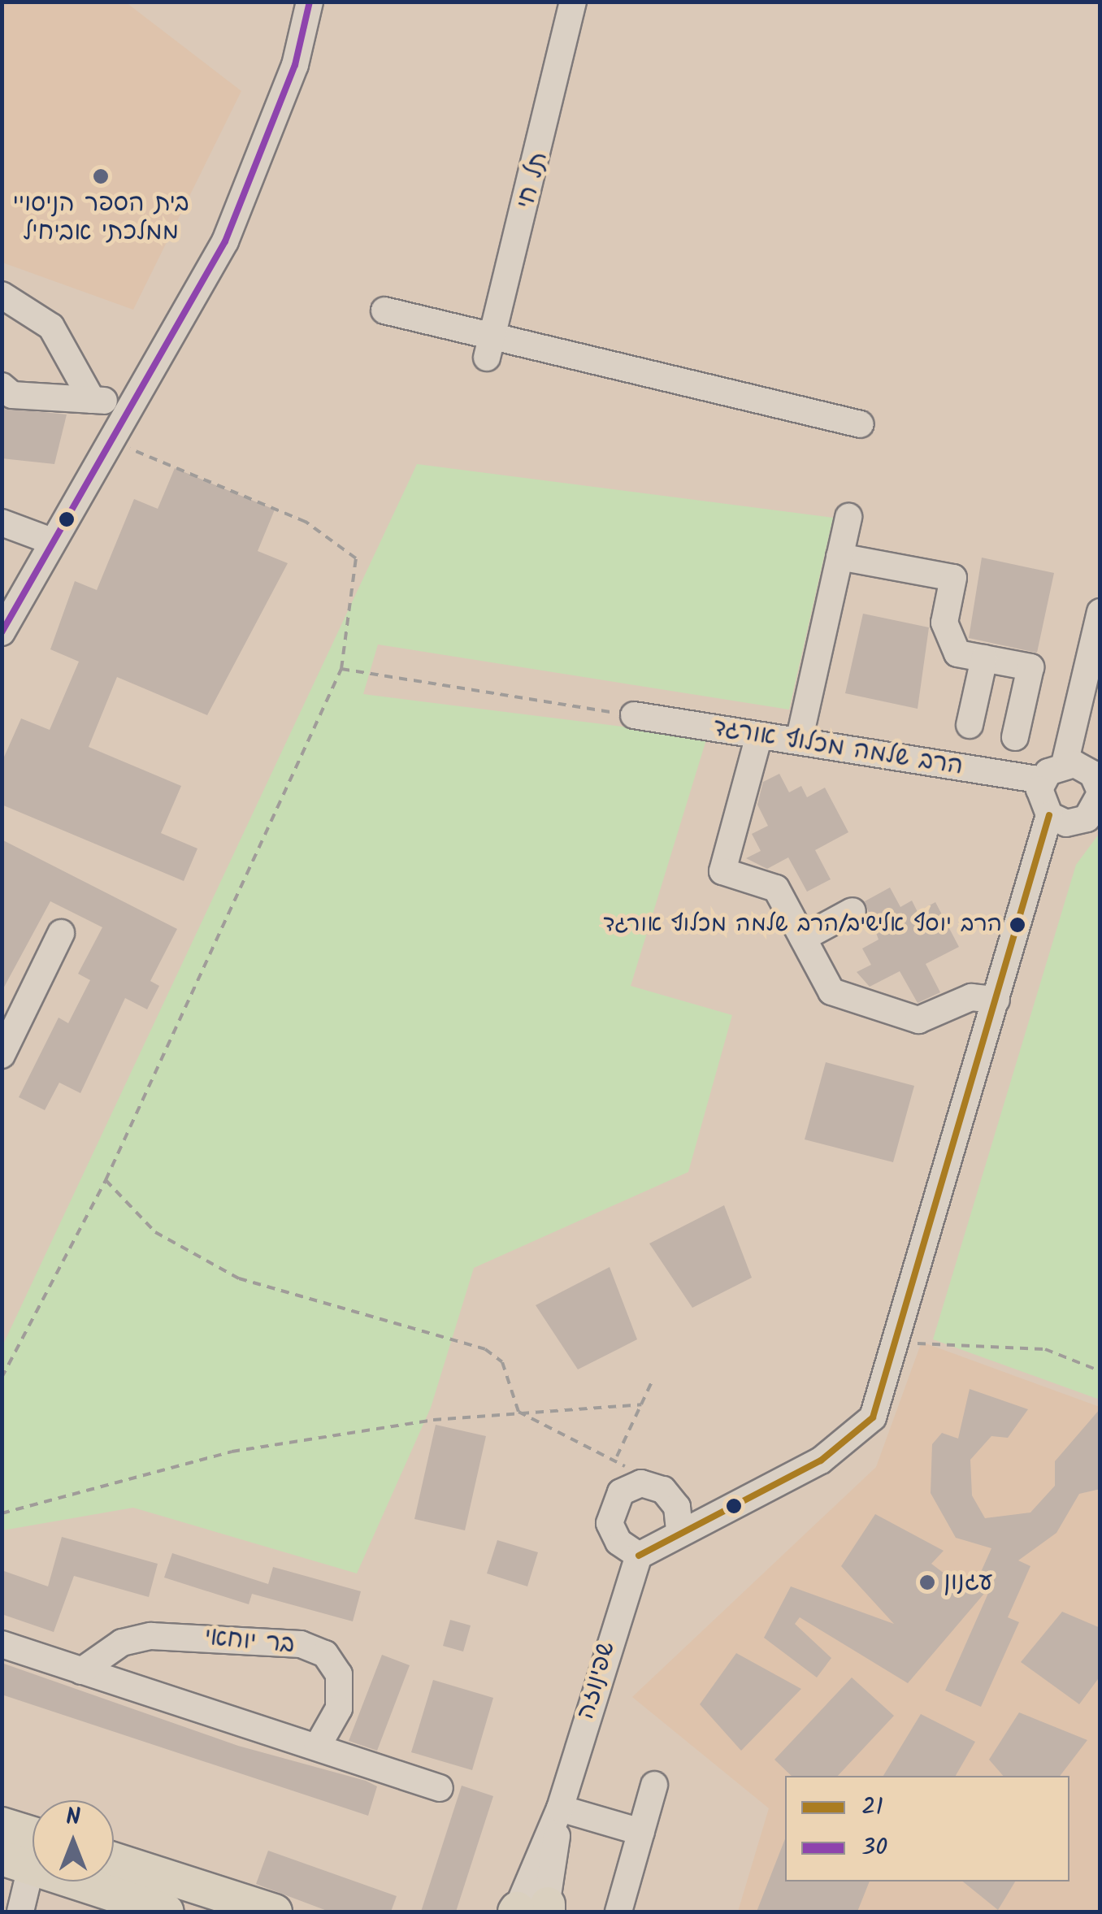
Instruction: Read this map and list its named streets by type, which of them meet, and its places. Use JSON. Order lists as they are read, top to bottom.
{
  "streets": {
    "street": [
      "תל חי",
      "הרב שלמה מכלוף אורגד",
      "בר יוחאי",
      "שפינוזה"
    ]
  },
  "places": ["בית הספר הניסויי ממלכתי אביחיל", "הרב יוסף אלישיב/הרב שלמה מכלוף אורגד", "עגנון"],
  "lines": ["transit line 30", "transit line 21"],
  "legend": ["21", "30"],
  "north": "top"
}
